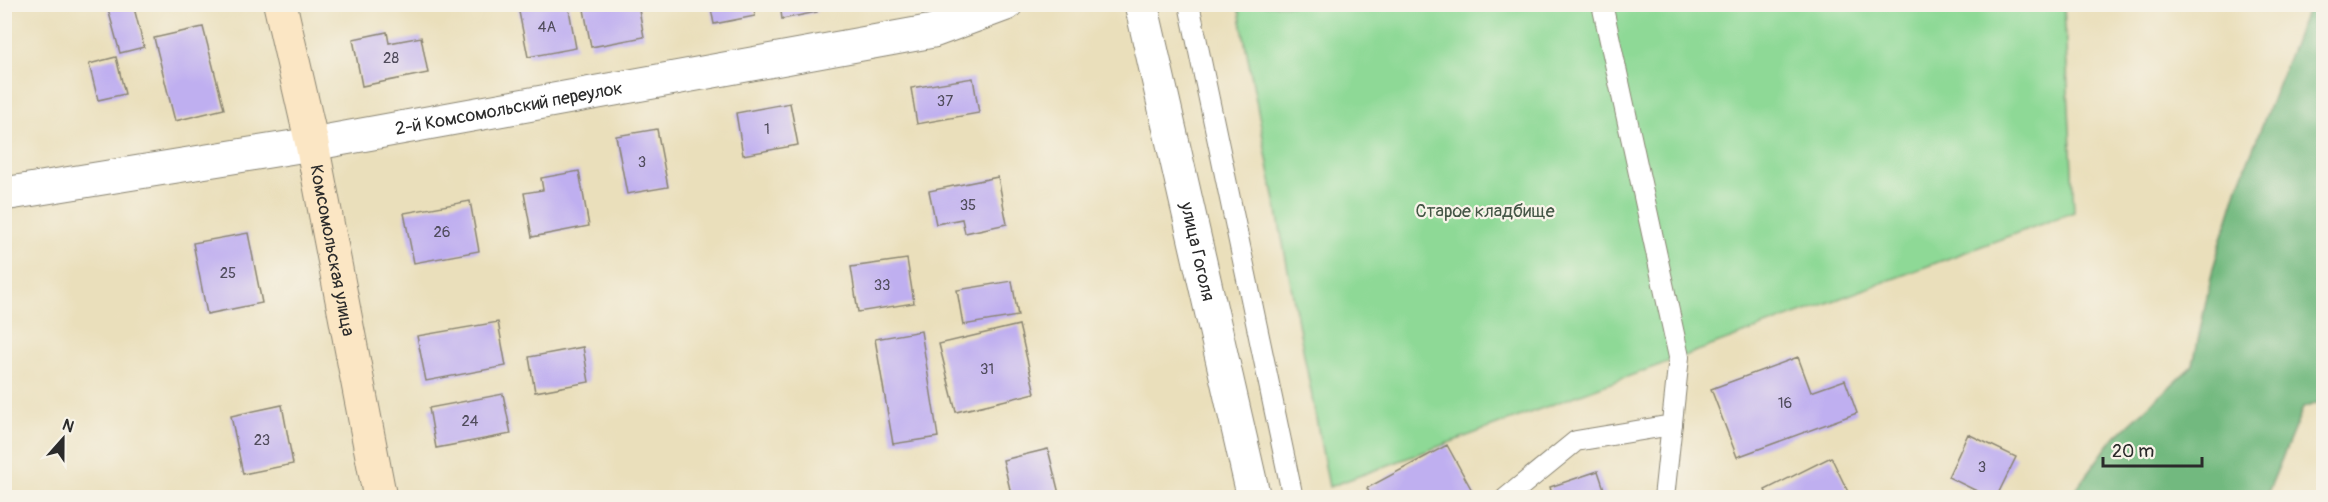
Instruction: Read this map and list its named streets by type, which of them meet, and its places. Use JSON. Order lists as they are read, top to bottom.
{
  "streets": {
    "street": ["2-й Комсомольский переулок", "Комсомольская улица", "улица Гоголя"]
  },
  "crossings": [
    ["2-й Комсомольский переулок", "Комсомольская улица"]
  ],
  "parks": ["Старое кладбище"],
  "house_numbers": [
    "4А",
    "28",
    "37",
    "1",
    "3",
    "35",
    "26",
    "25",
    "33",
    "31",
    "16",
    "24",
    "23",
    "3"
  ],
  "scale_bar": "20 m",
  "north": "top"
}
